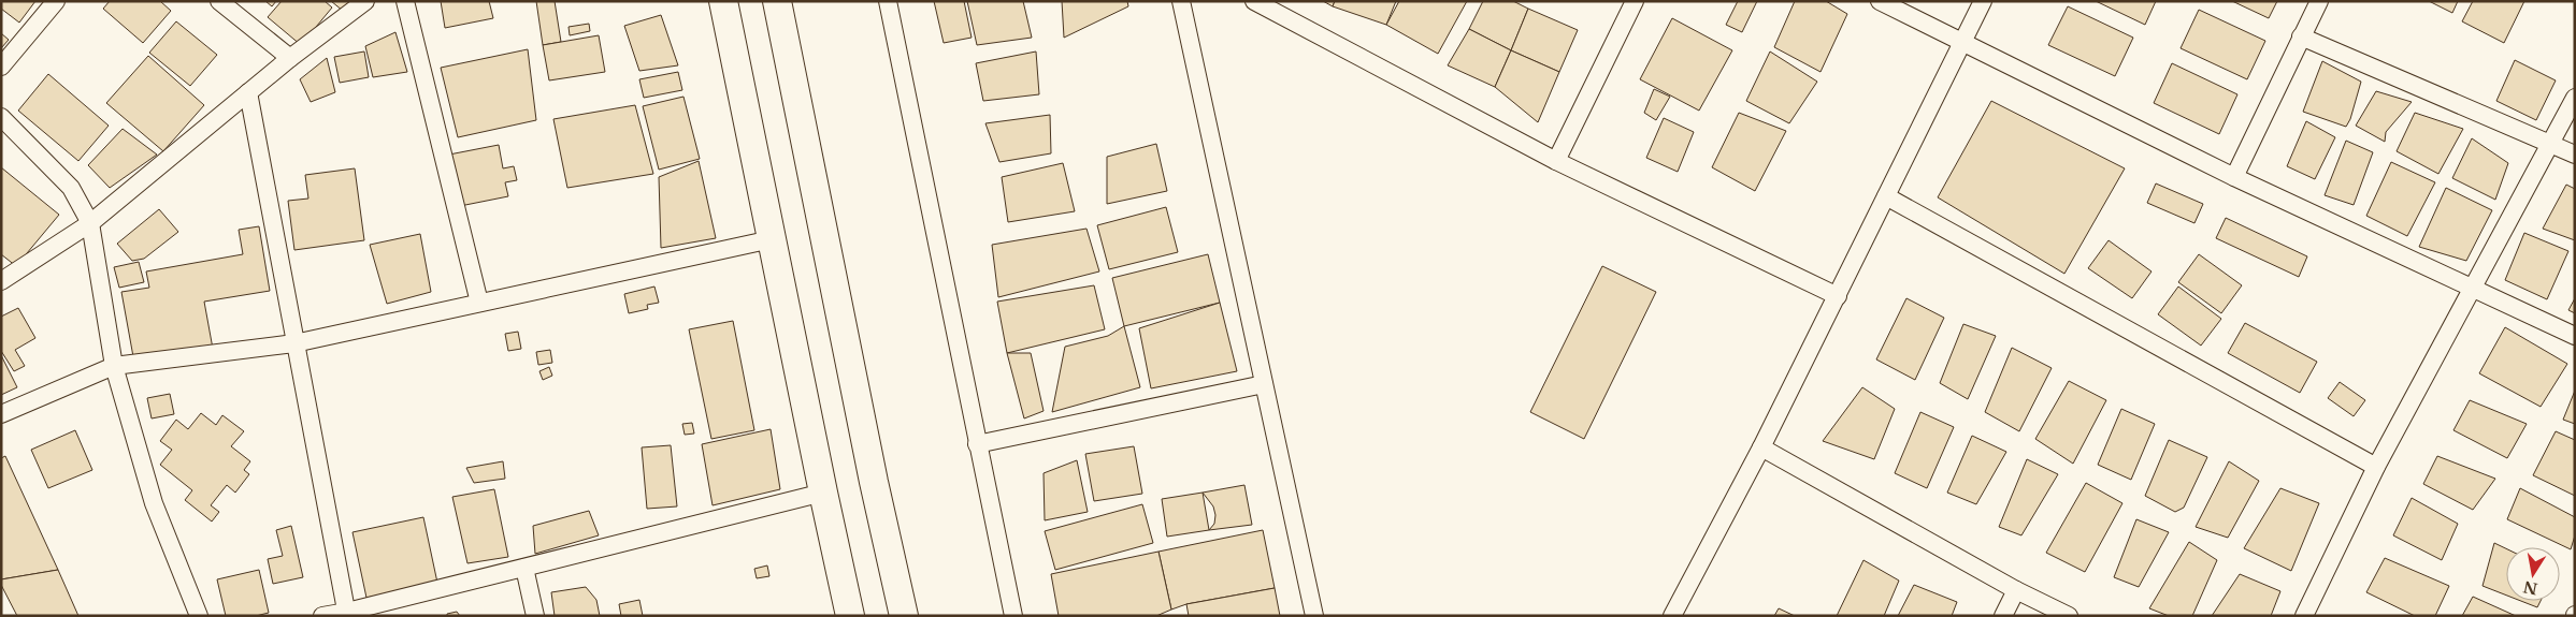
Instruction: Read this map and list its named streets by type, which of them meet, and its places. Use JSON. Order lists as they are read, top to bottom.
{
  "north": "bottom"
}
